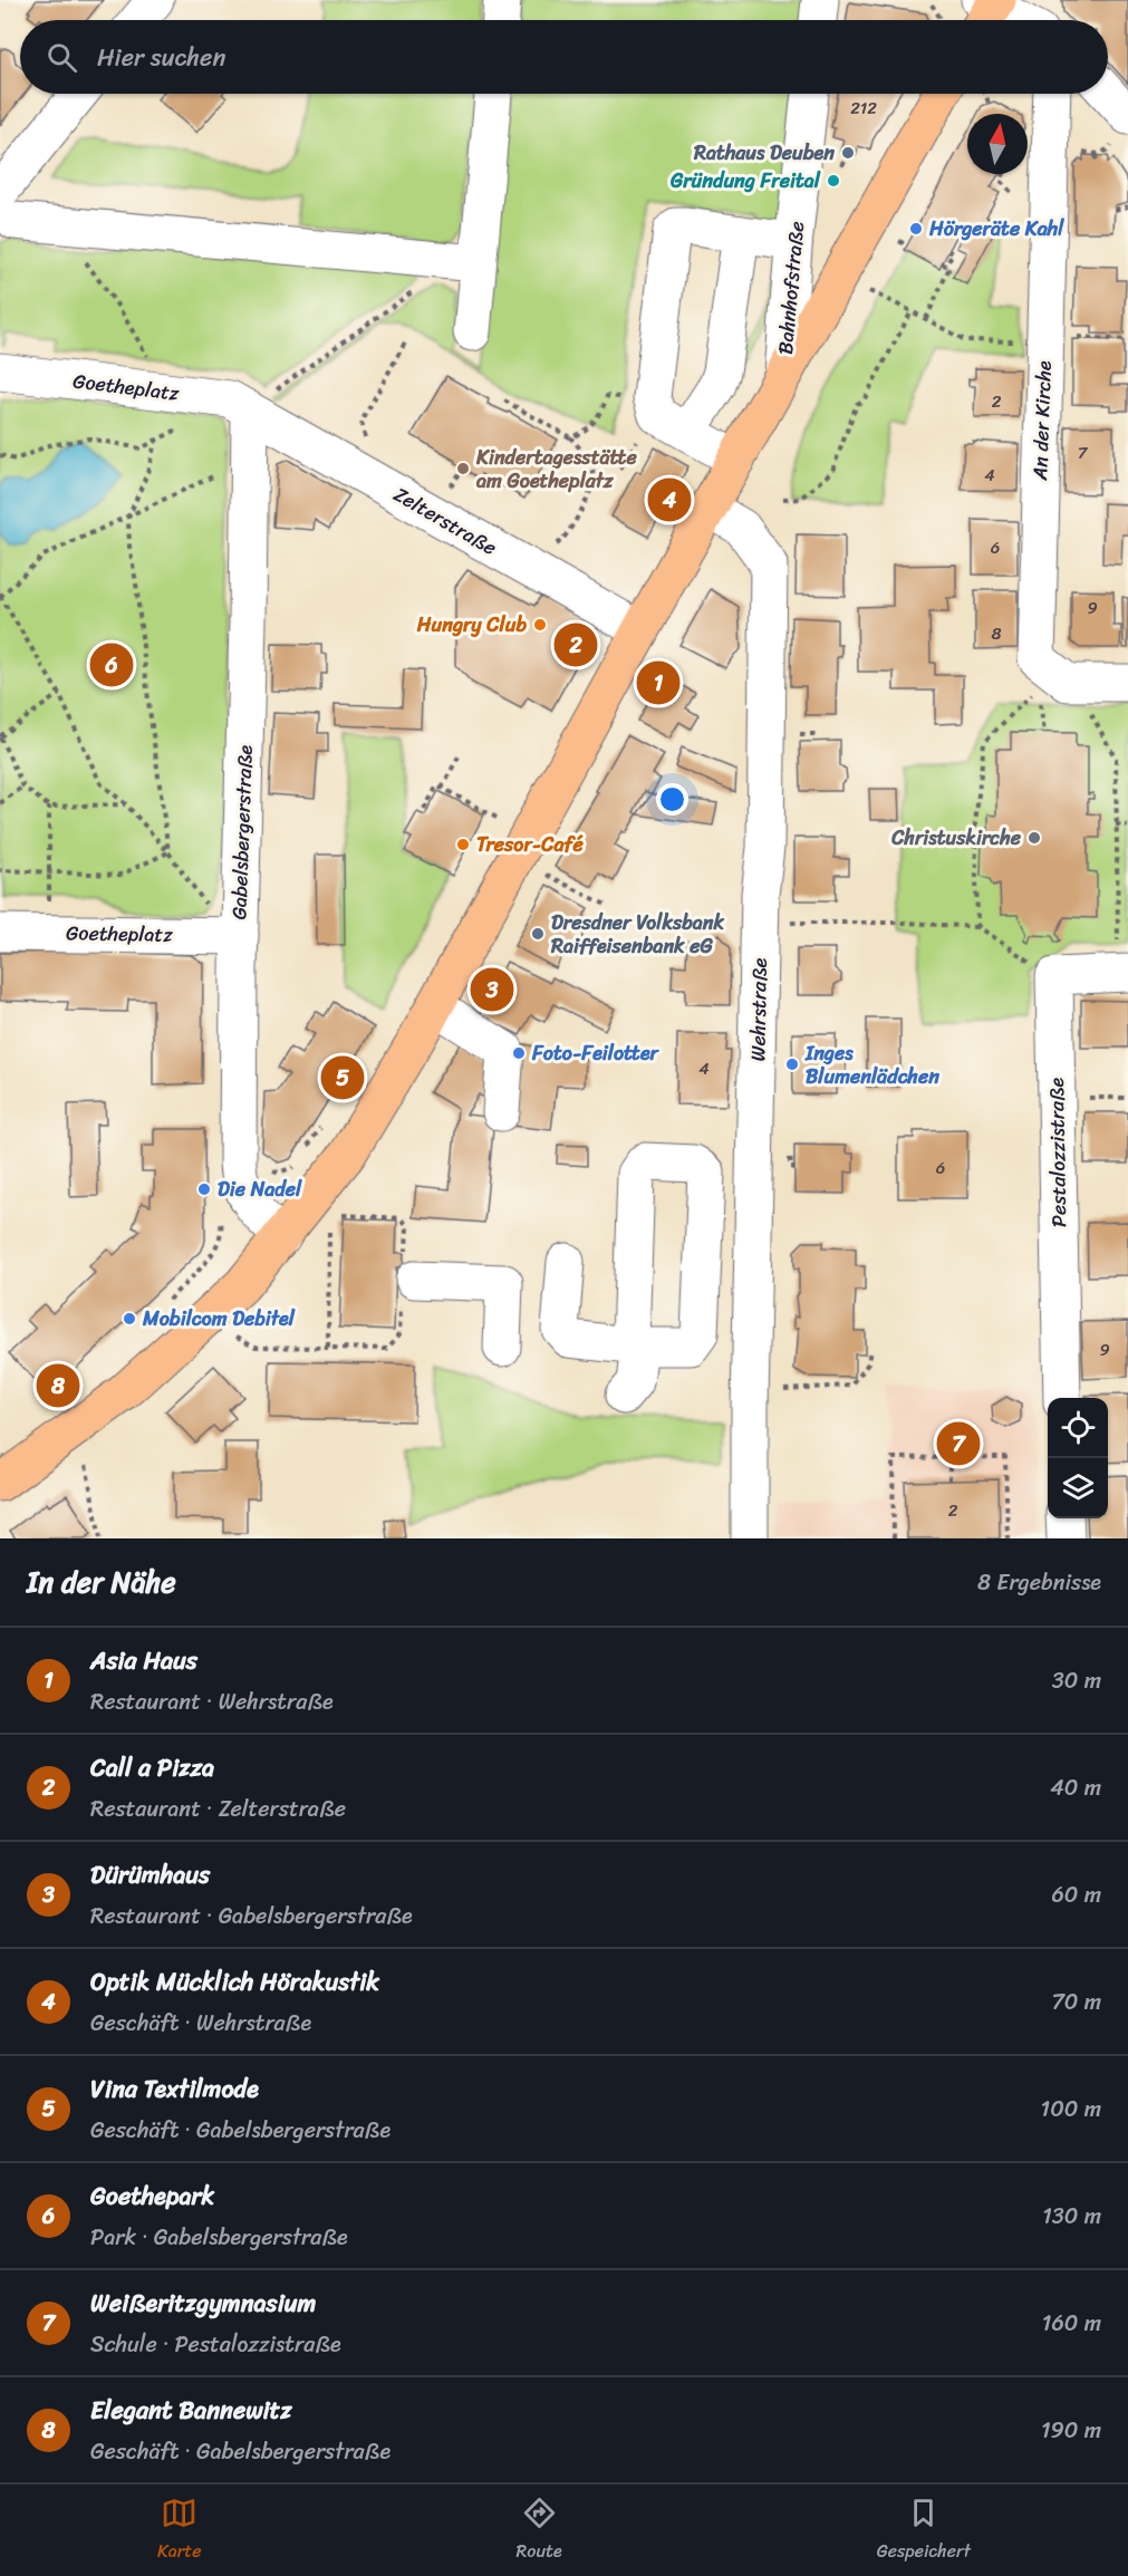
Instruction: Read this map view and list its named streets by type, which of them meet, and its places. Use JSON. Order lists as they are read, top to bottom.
{
  "streets": {
    "street": [
      "Bahnhofstraße",
      "Goetheplatz",
      "An der Kirche",
      "Zelterstraße",
      "Gabelsbergerstraße",
      "Wehrstraße",
      "Pestalozzistraße"
    ]
  },
  "crossings": [
    ["Goetheplatz", "Zelterstraße"],
    ["Goetheplatz", "Gabelsbergerstraße"],
    ["Zelterstraße", "Gabelsbergerstraße"]
  ],
  "places": [
    "Rathaus Deuben",
    "Gründung Freital",
    "Hörgeräte Kahl",
    "Kindertagesstätte am Goetheplatz",
    "Hungry Club",
    "Christuskirche",
    "Tresor-Café",
    "Dresdner Volksbank Raiffeisenbank eG",
    "Foto-Feilotter",
    "Inges Blumenlädchen",
    "Die Nadel",
    "Mobilcom Debitel"
  ],
  "house_numbers": [
    "212",
    "2",
    "7",
    "4",
    "6",
    "9",
    "8",
    "4",
    "6",
    "9",
    "2"
  ],
  "north": "top",
  "page": {
    "search": "Hier suchen",
    "pins": [
      "4",
      "2",
      "6",
      "1",
      "3",
      "5",
      "8",
      "7"
    ],
    "heading": ["In der Nähe", "8 Ergebnisse"],
    "list": [
      {
        "mark": "1",
        "name": "Asia Haus",
        "note": "Restaurant · Wehrstraße",
        "value": "30 m"
      },
      {
        "mark": "2",
        "name": "Call a Pizza",
        "note": "Restaurant · Zelterstraße",
        "value": "40 m"
      },
      {
        "mark": "3",
        "name": "Dürümhaus",
        "note": "Restaurant · Gabelsbergerstraße",
        "value": "60 m"
      },
      {
        "mark": "4",
        "name": "Optik Mücklich Hörakustik",
        "note": "Geschäft · Wehrstraße",
        "value": "70 m"
      },
      {
        "mark": "5",
        "name": "Vina Textilmode",
        "note": "Geschäft · Gabelsbergerstraße",
        "value": "100 m"
      },
      {
        "mark": "6",
        "name": "Goethepark",
        "note": "Park · Gabelsbergerstraße",
        "value": "130 m"
      },
      {
        "mark": "7",
        "name": "Weißeritzgymnasium",
        "note": "Schule · Pestalozzistraße",
        "value": "160 m"
      },
      {
        "mark": "8",
        "name": "Elegant Bannewitz",
        "note": "Geschäft · Gabelsbergerstraße",
        "value": "190 m"
      }
    ],
    "nav": ["Karte", "Route", "Gespeichert"]
  }
}
